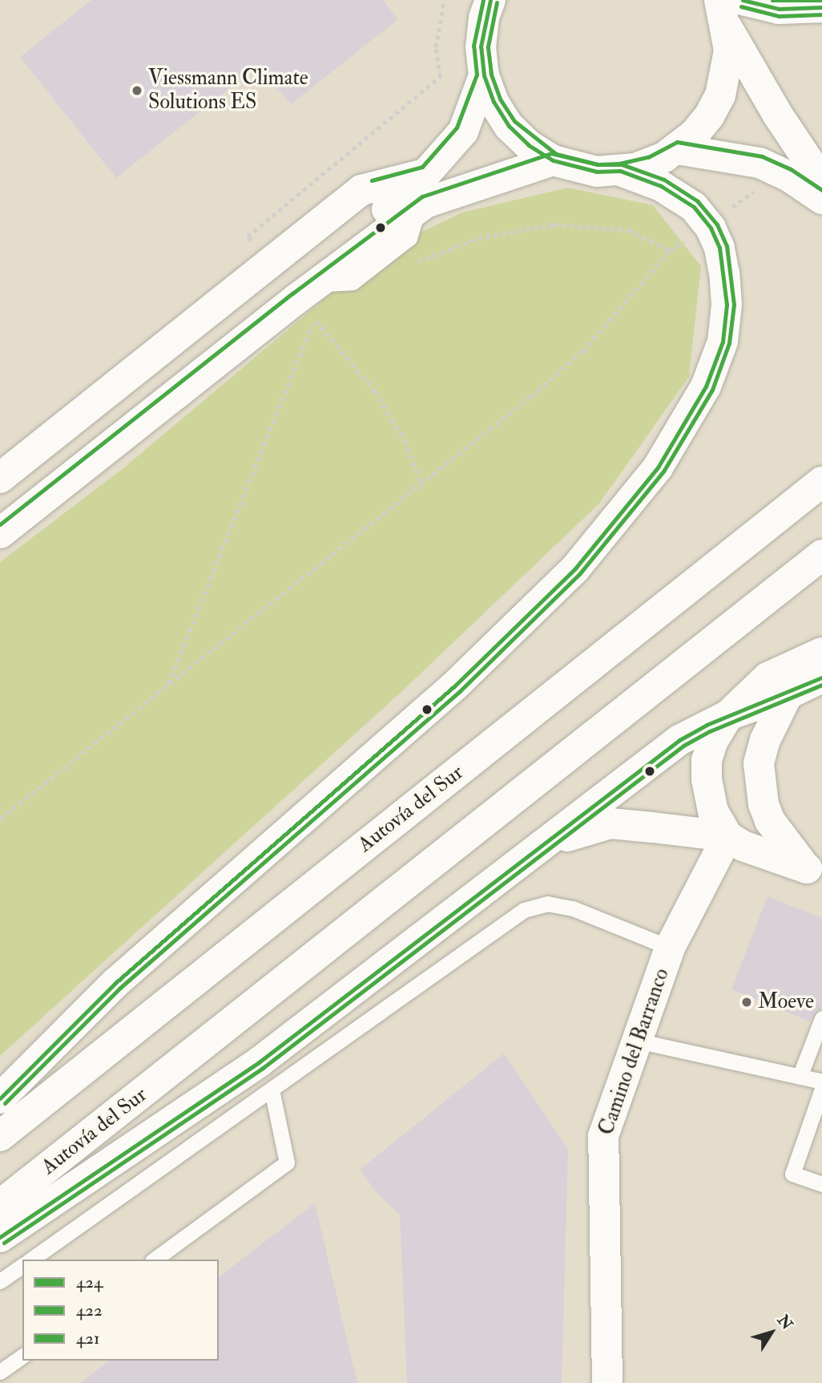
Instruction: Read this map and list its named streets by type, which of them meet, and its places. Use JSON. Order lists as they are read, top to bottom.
{
  "streets": {
    "main road": ["Autovía del Sur", "Camino del Barranco"]
  },
  "places": ["Viessmann Climate Solutions ES", "Moeve"],
  "lines": ["transit line 424", "transit line 421", "transit line 422"],
  "legend": ["424", "422", "421"],
  "north": "top right"
}
